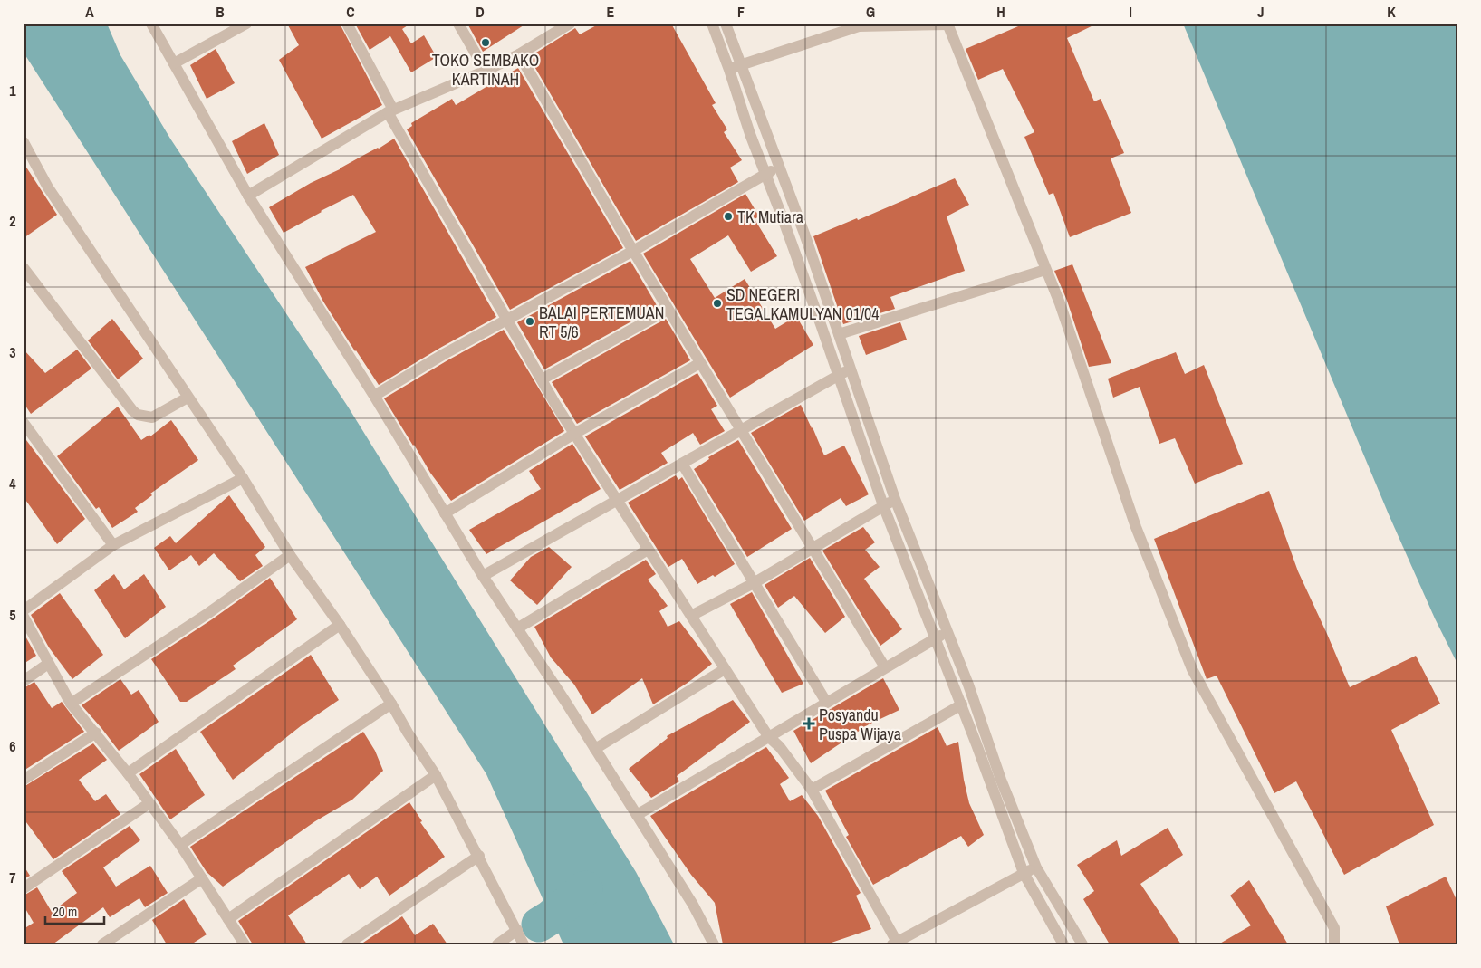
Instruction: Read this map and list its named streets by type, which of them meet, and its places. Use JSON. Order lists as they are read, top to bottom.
{
  "places": {
    "other": [
      "TOKO SEMBAKO KARTINAH",
      "TK Mutiara",
      "SD NEGERI TEGALKAMULYAN 01/04",
      "BALAI PERTEMUAN RT 5/6"
    ],
    "health": ["Posyandu Puspa Wijaya"]
  },
  "scale_bar": "20 m",
  "grid": {
    "columns": [
      "A",
      "B",
      "C",
      "D",
      "E",
      "F",
      "G",
      "H",
      "I",
      "J",
      "K"
    ],
    "rows": [
      "1",
      "2",
      "3",
      "4",
      "5",
      "6",
      "7"
    ]
  }
}
